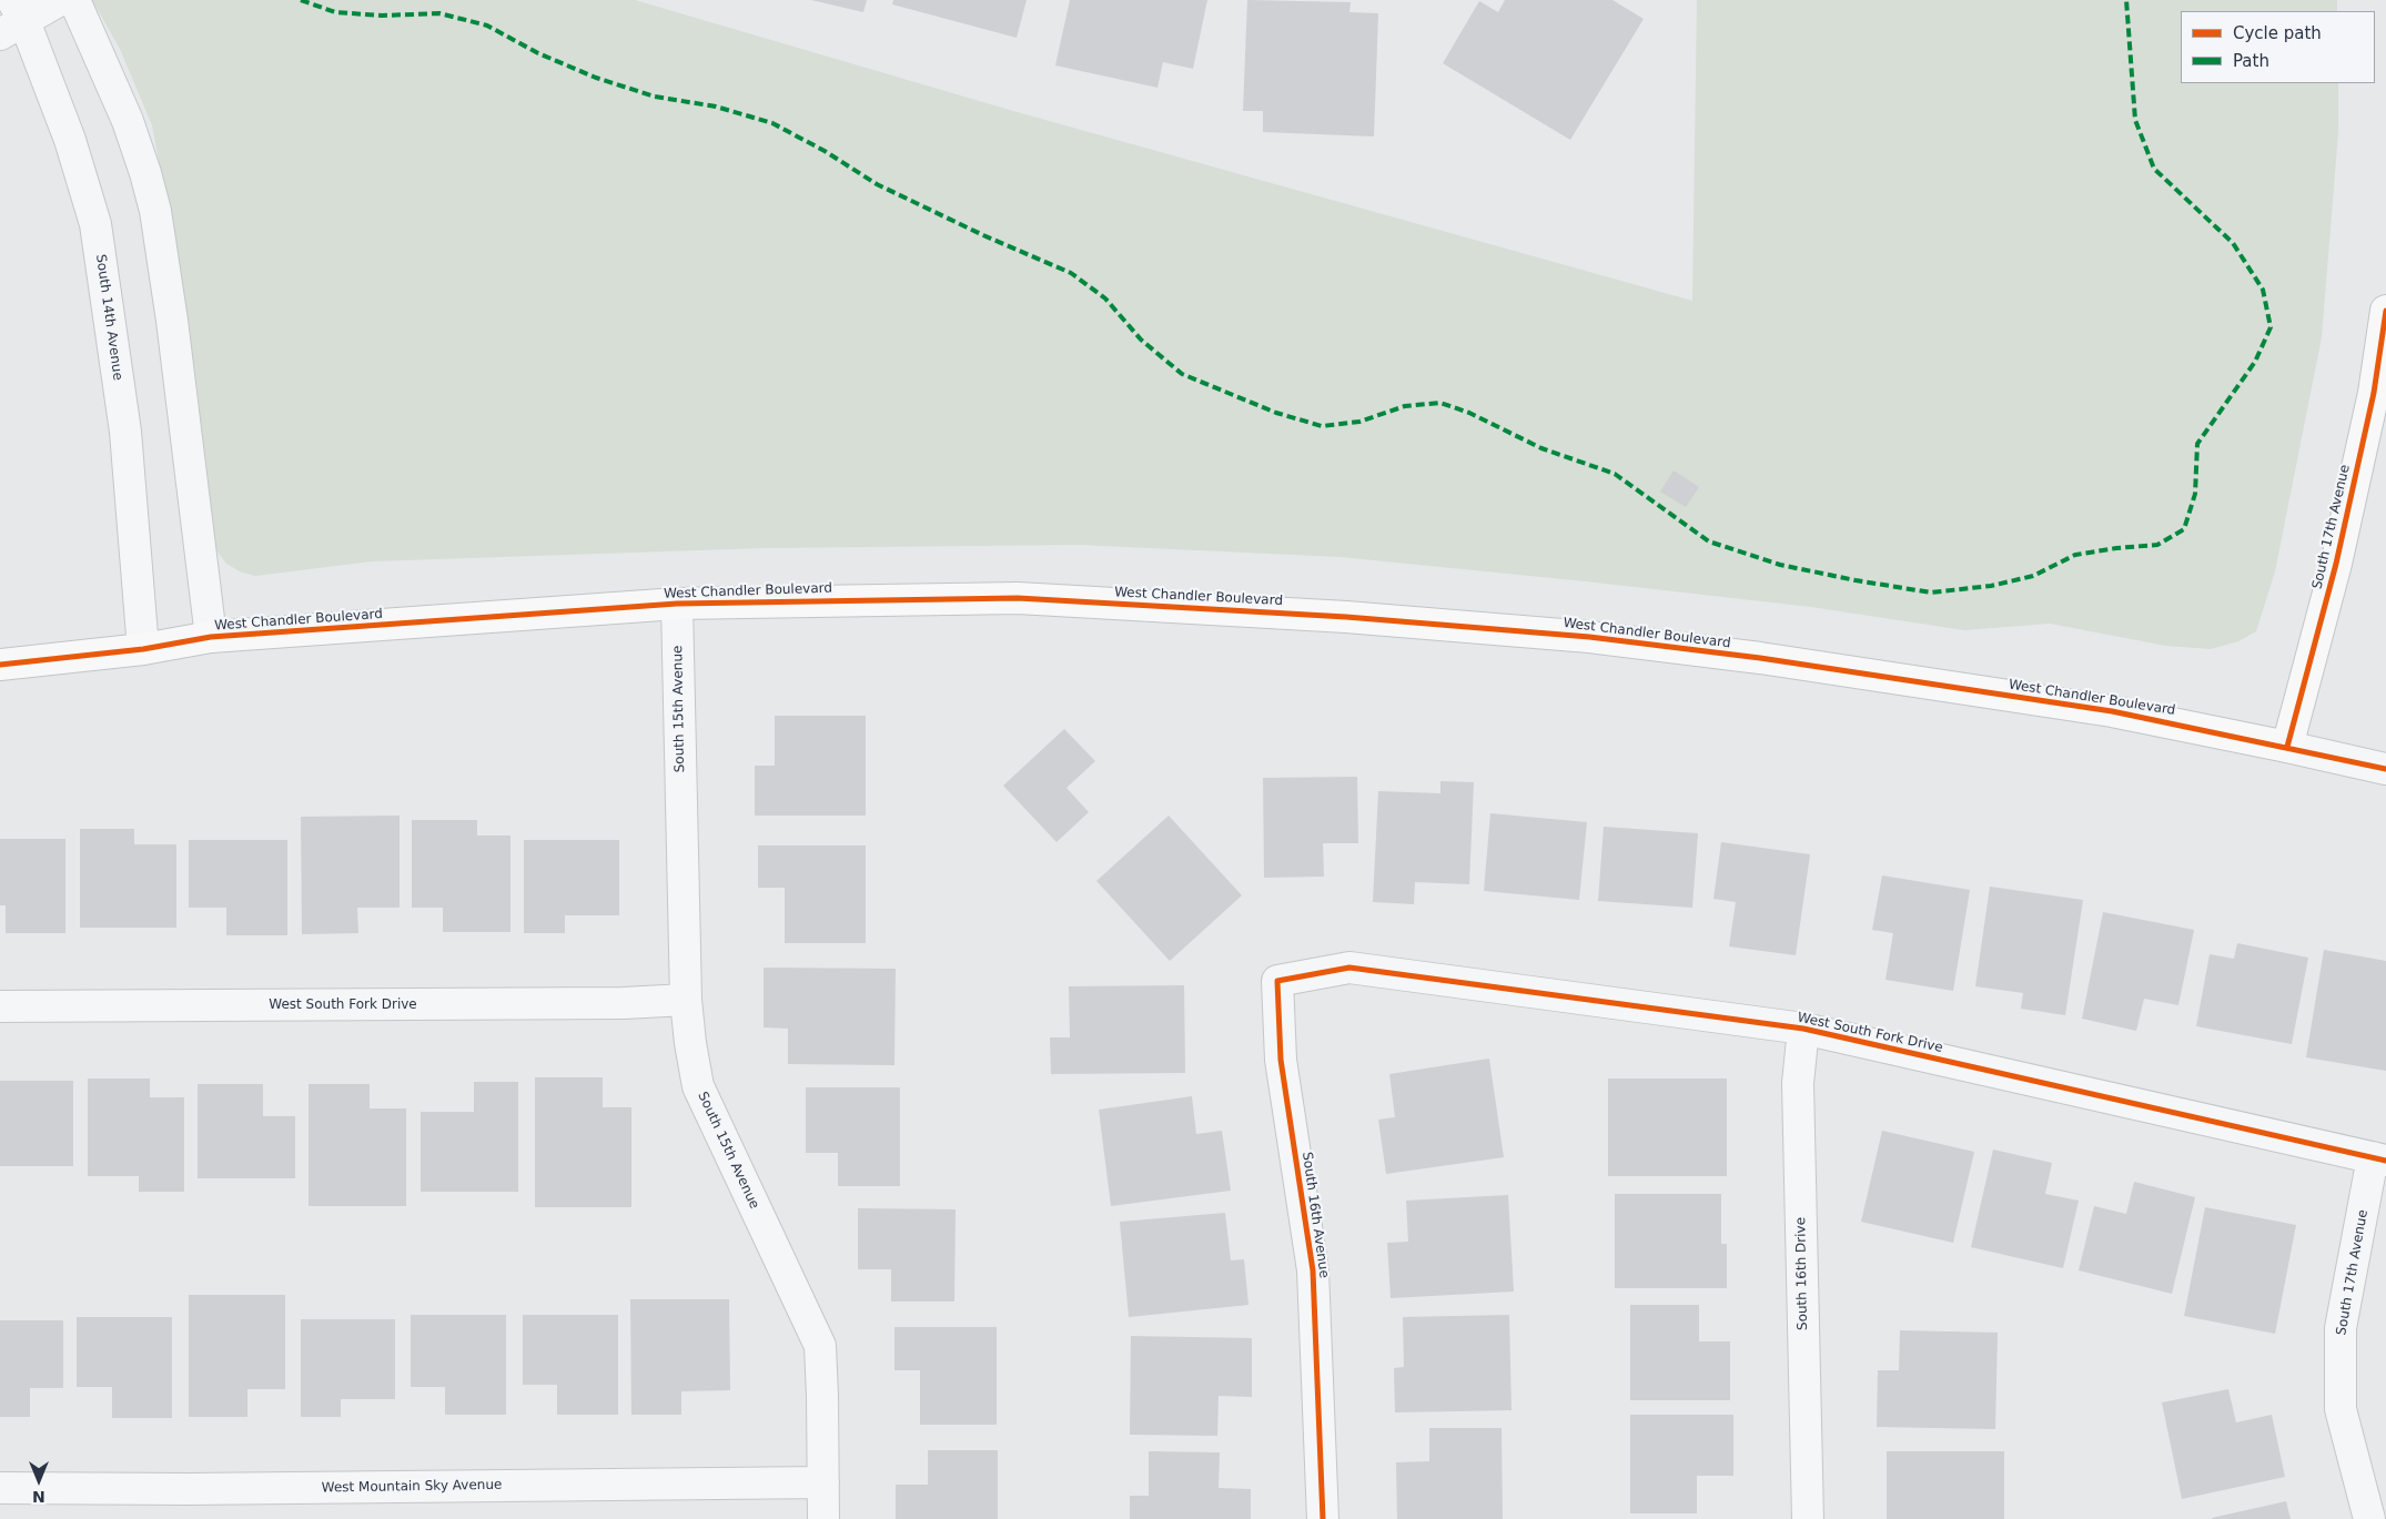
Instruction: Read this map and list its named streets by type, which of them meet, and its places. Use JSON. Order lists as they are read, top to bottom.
{
  "streets": {
    "main road": ["South 17th Avenue", "West Chandler Boulevard"],
    "street": [
      "South 14th Avenue",
      "South 15th Avenue",
      "West South Fork Drive",
      "South 16th Avenue",
      "South 16th Drive",
      "West Mountain Sky Avenue"
    ]
  },
  "crossings": [
    ["South 14th Avenue", "West Chandler Boulevard"],
    ["South 17th Avenue", "West Chandler Boulevard"],
    ["South 17th Avenue", "West South Fork Drive"],
    ["West Chandler Boulevard", "South 15th Avenue"],
    ["South 15th Avenue", "West South Fork Drive"],
    ["South 15th Avenue", "West Mountain Sky Avenue"],
    ["West South Fork Drive", "South 16th Avenue"],
    ["West South Fork Drive", "South 16th Drive"]
  ],
  "legend": ["Cycle path", "Path"],
  "north": "bottom"
}
